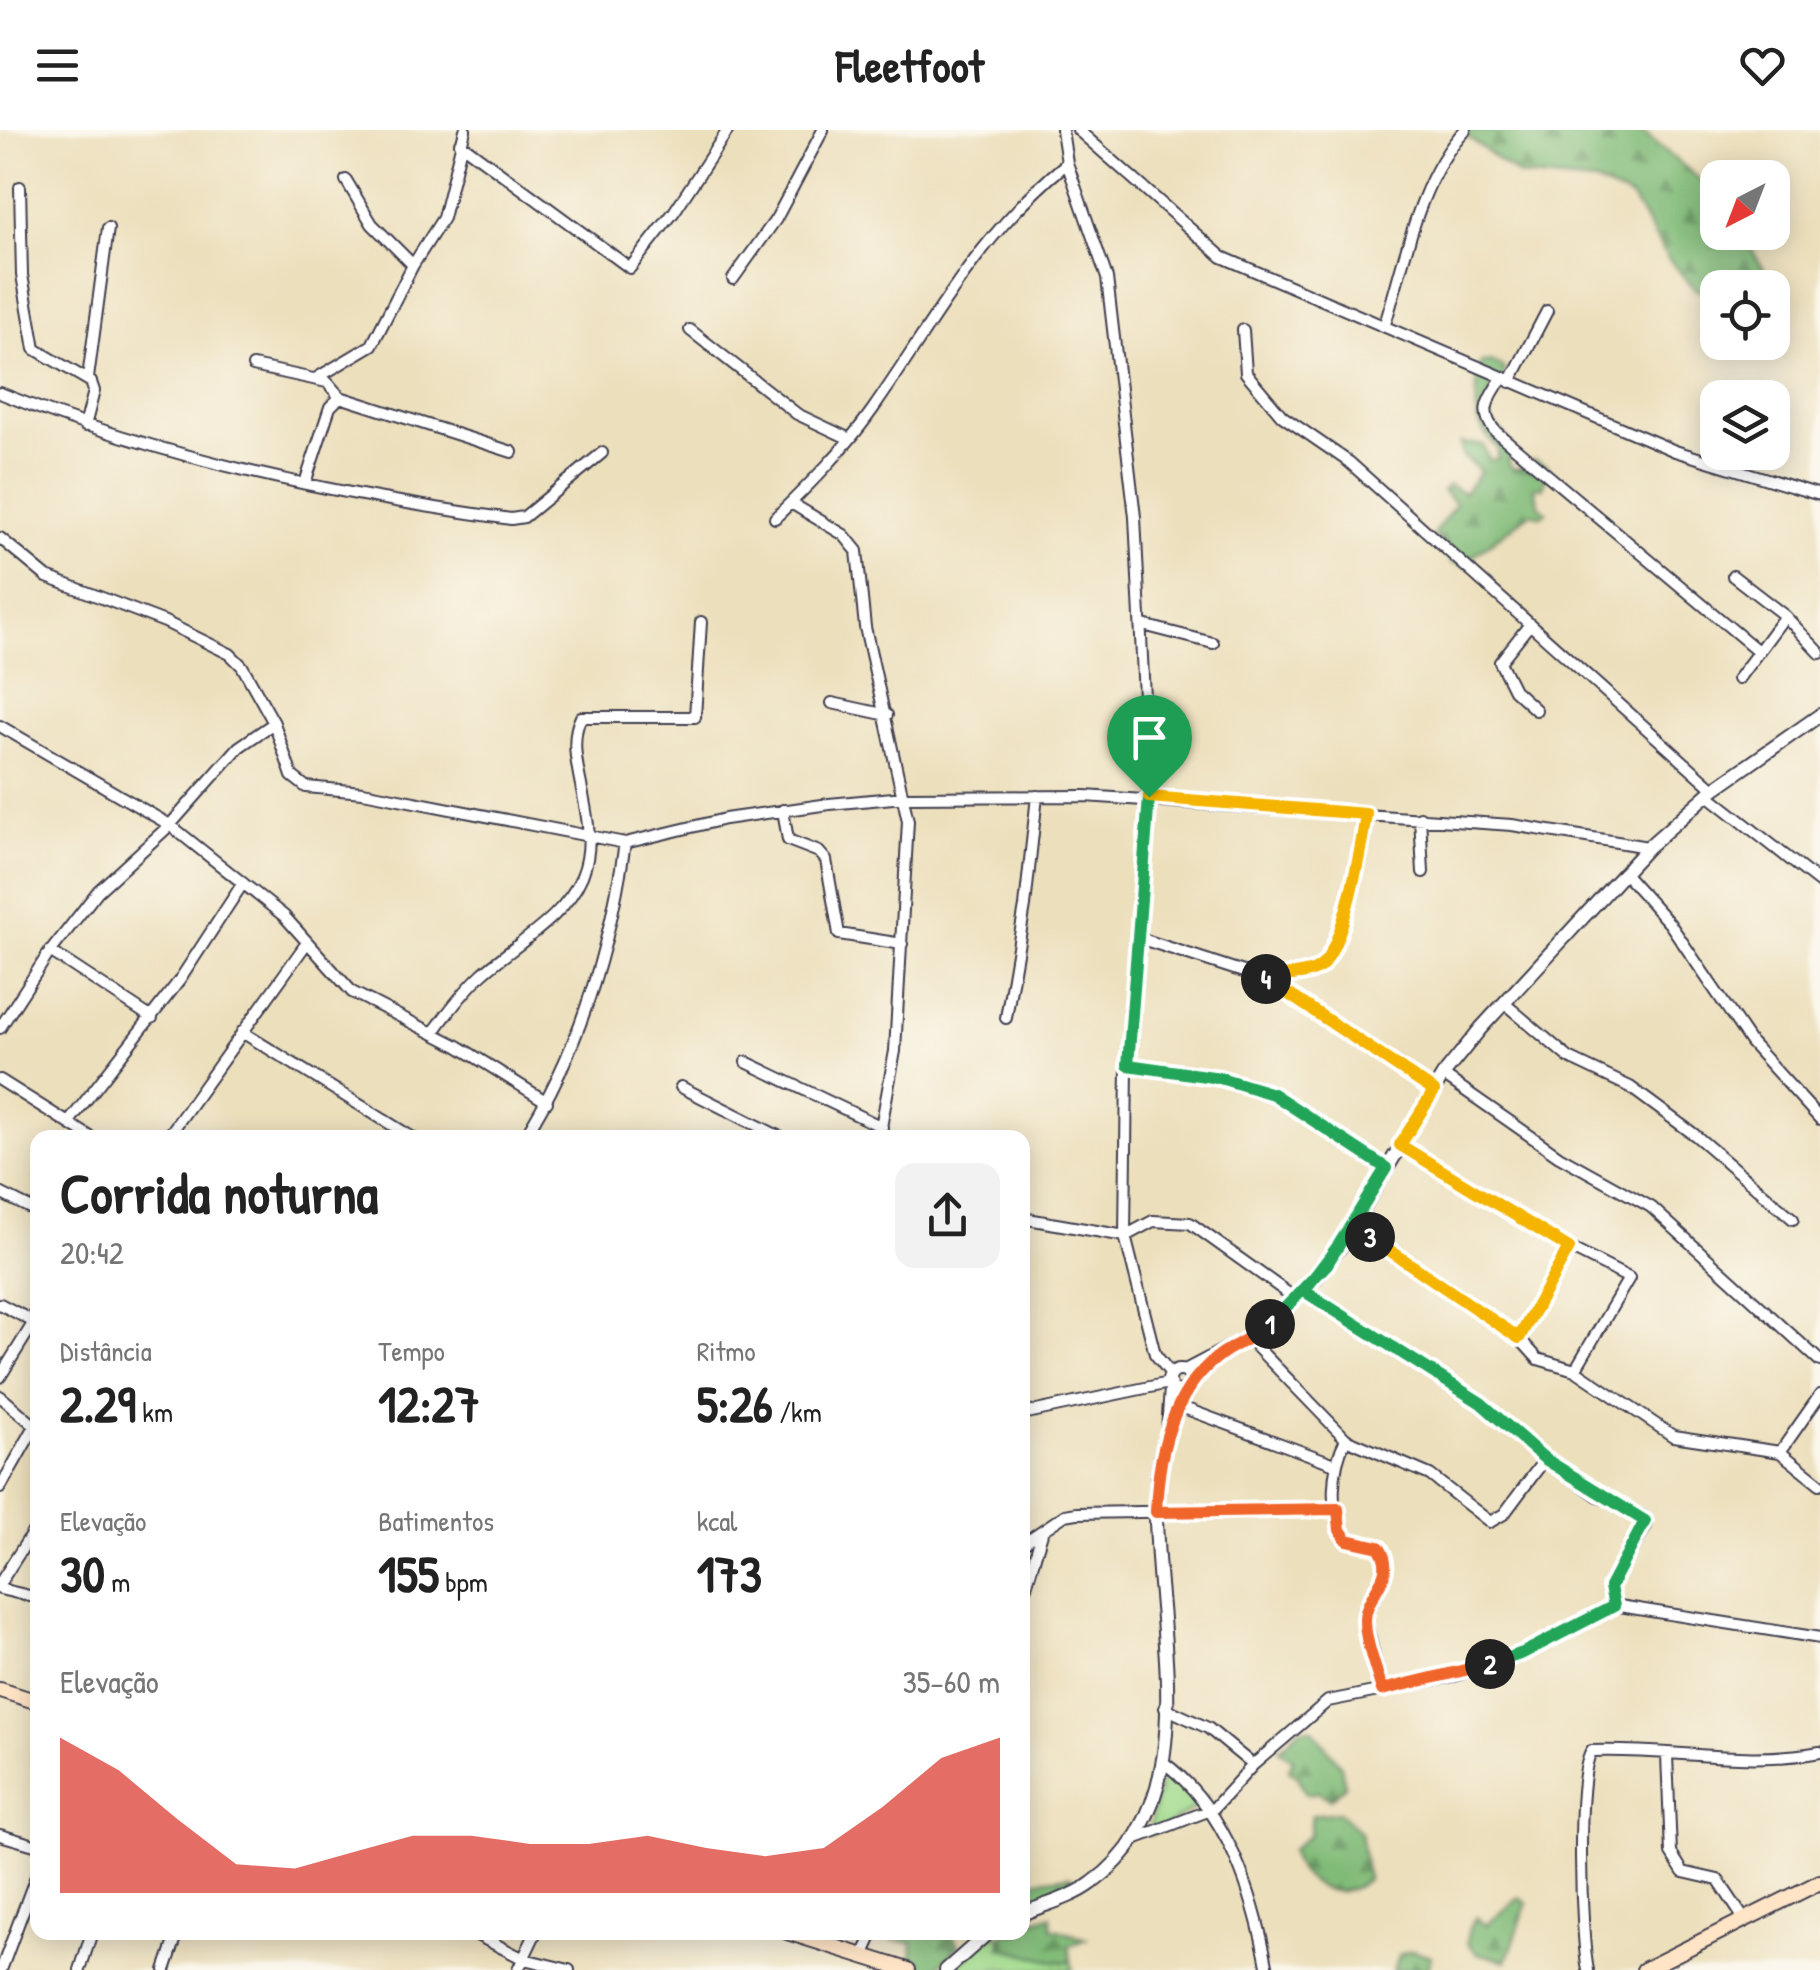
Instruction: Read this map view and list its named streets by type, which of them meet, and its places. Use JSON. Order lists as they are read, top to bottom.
{
  "north": "bottom left",
  "page": {
    "header": "Fleetfoot",
    "pins": [
      "4",
      "3",
      "1",
      "2"
    ],
    "heading": ["Corrida noturna", "20:42"],
    "stats": [
      ["Distância", "2.29 km"],
      ["Tempo", "12:27"],
      ["Ritmo", "5:26 /km"],
      ["Elevação", "30 m"],
      ["Batimentos", "155 bpm"],
      ["kcal", "173"]
    ],
    "chart": ["Elevação", "35–60 m"]
  }
}
